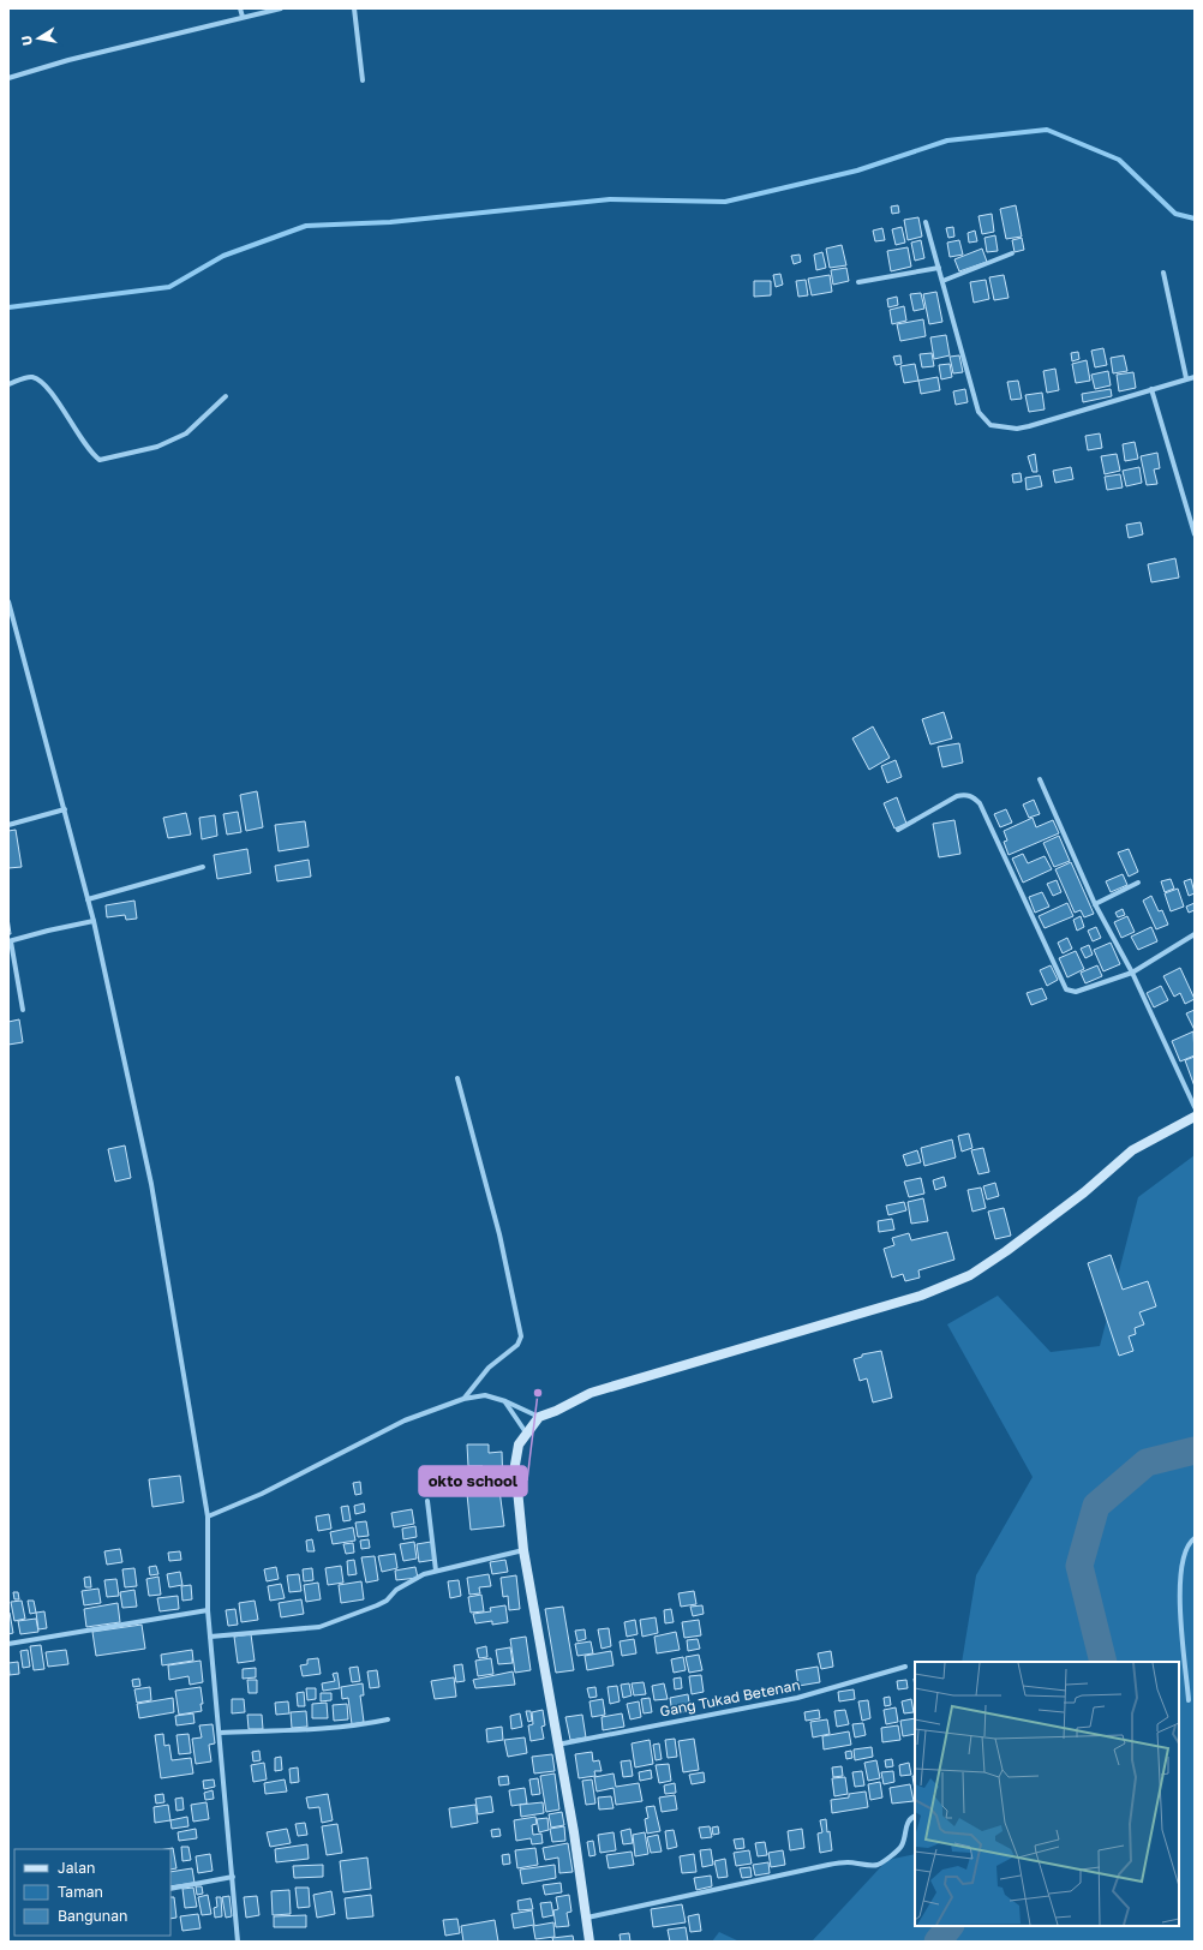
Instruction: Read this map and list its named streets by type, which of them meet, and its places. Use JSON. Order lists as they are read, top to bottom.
{
  "streets": {
    "street": ["Gang Tukad Betenan"]
  },
  "places": ["okto school"],
  "legend": ["Jalan", "Taman", "Bangunan"],
  "north": "left"
}
